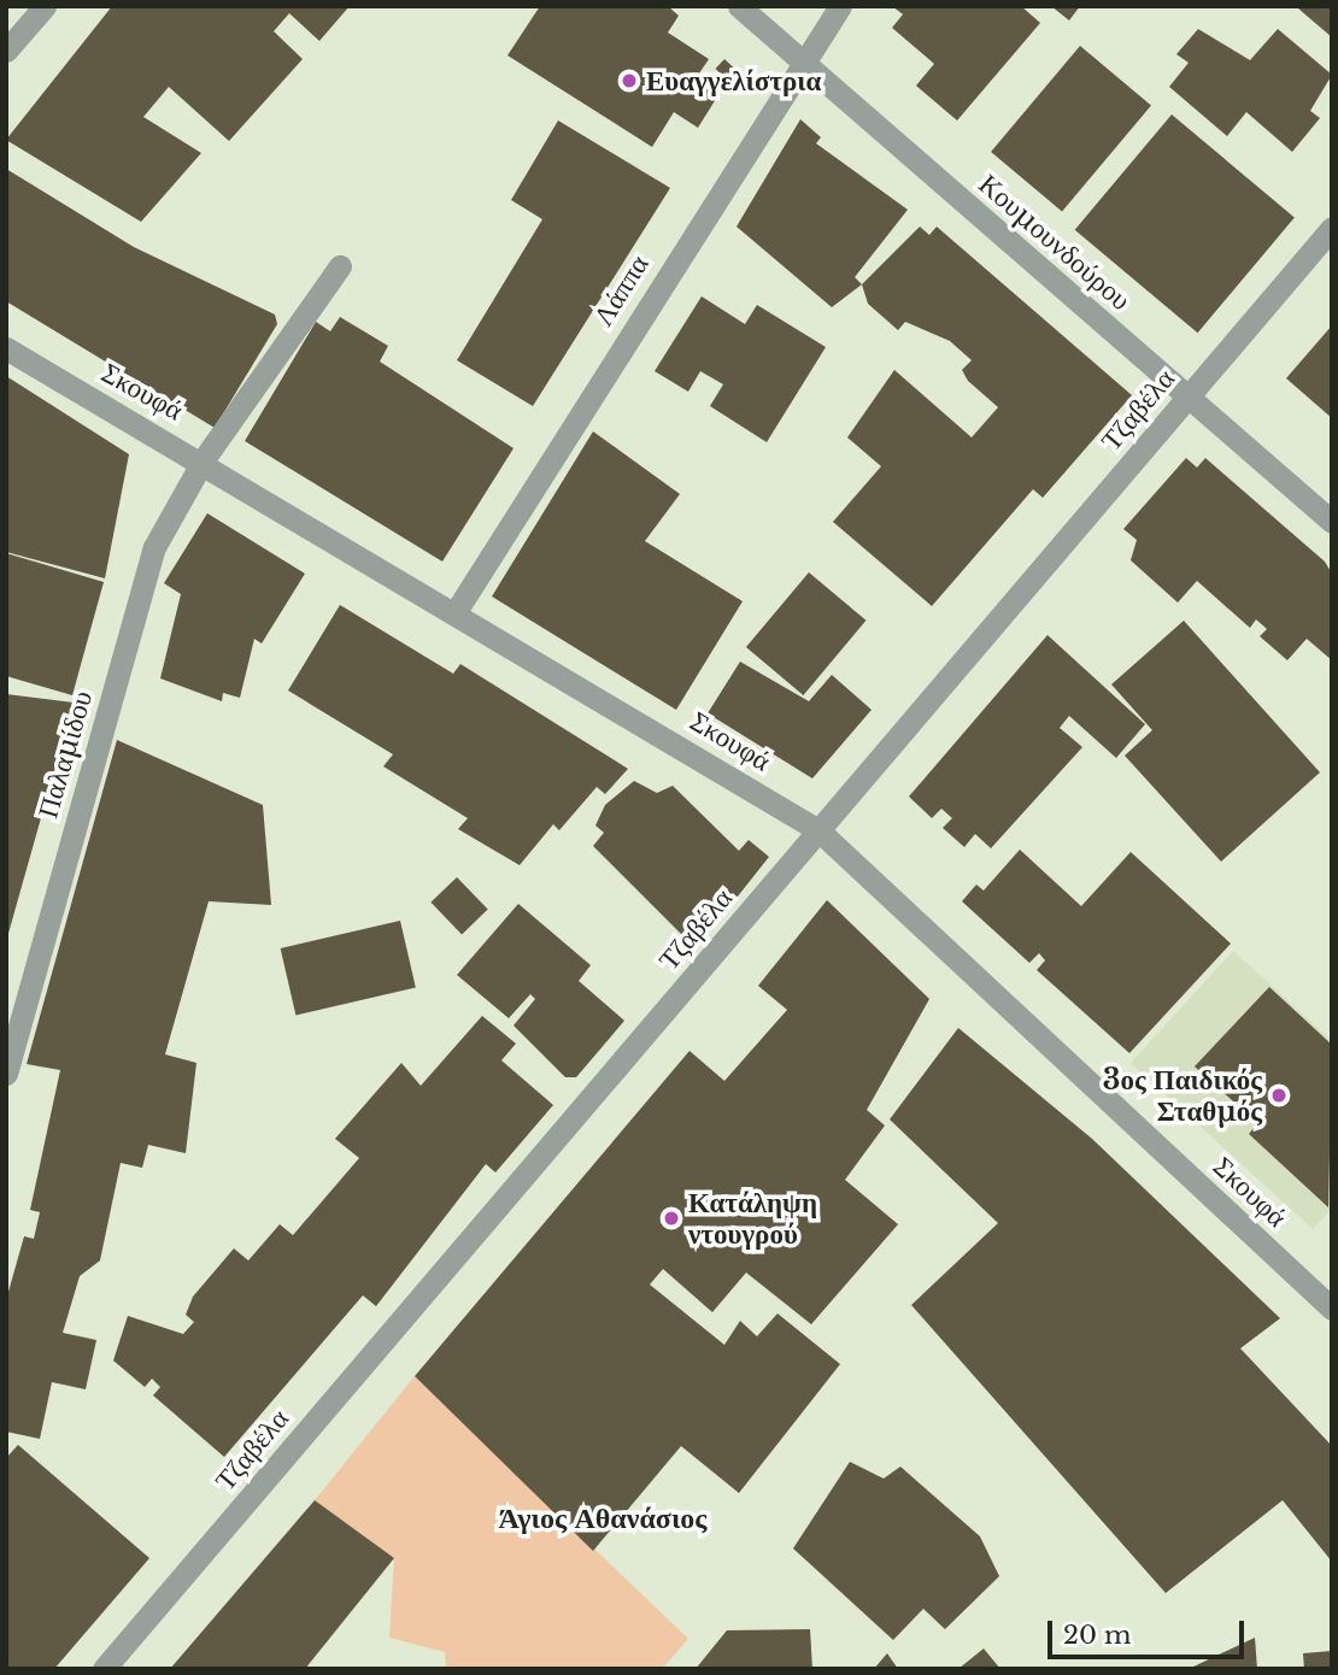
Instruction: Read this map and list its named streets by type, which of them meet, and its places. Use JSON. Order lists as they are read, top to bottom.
{
  "streets": {
    "street": [
      "Κουμουνδούρου",
      "Λάππα",
      "Σκουφά",
      "Τζαβέλα",
      "Παλαμίδου"
    ]
  },
  "crossings": [
    ["Κουμουνδούρου", "Λάππα"],
    ["Κουμουνδούρου", "Τζαβέλα"],
    ["Λάππα", "Σκουφά"],
    ["Σκουφά", "Τζαβέλα"],
    ["Σκουφά", "Παλαμίδου"]
  ],
  "districts": ["Άγιος Αθανάσιος"],
  "places": ["Ευαγγελίστρια", "3ος Παιδικός Σταθμός", "Κατάληψη ντουγρού"],
  "scale_bar": "20 m"
}
